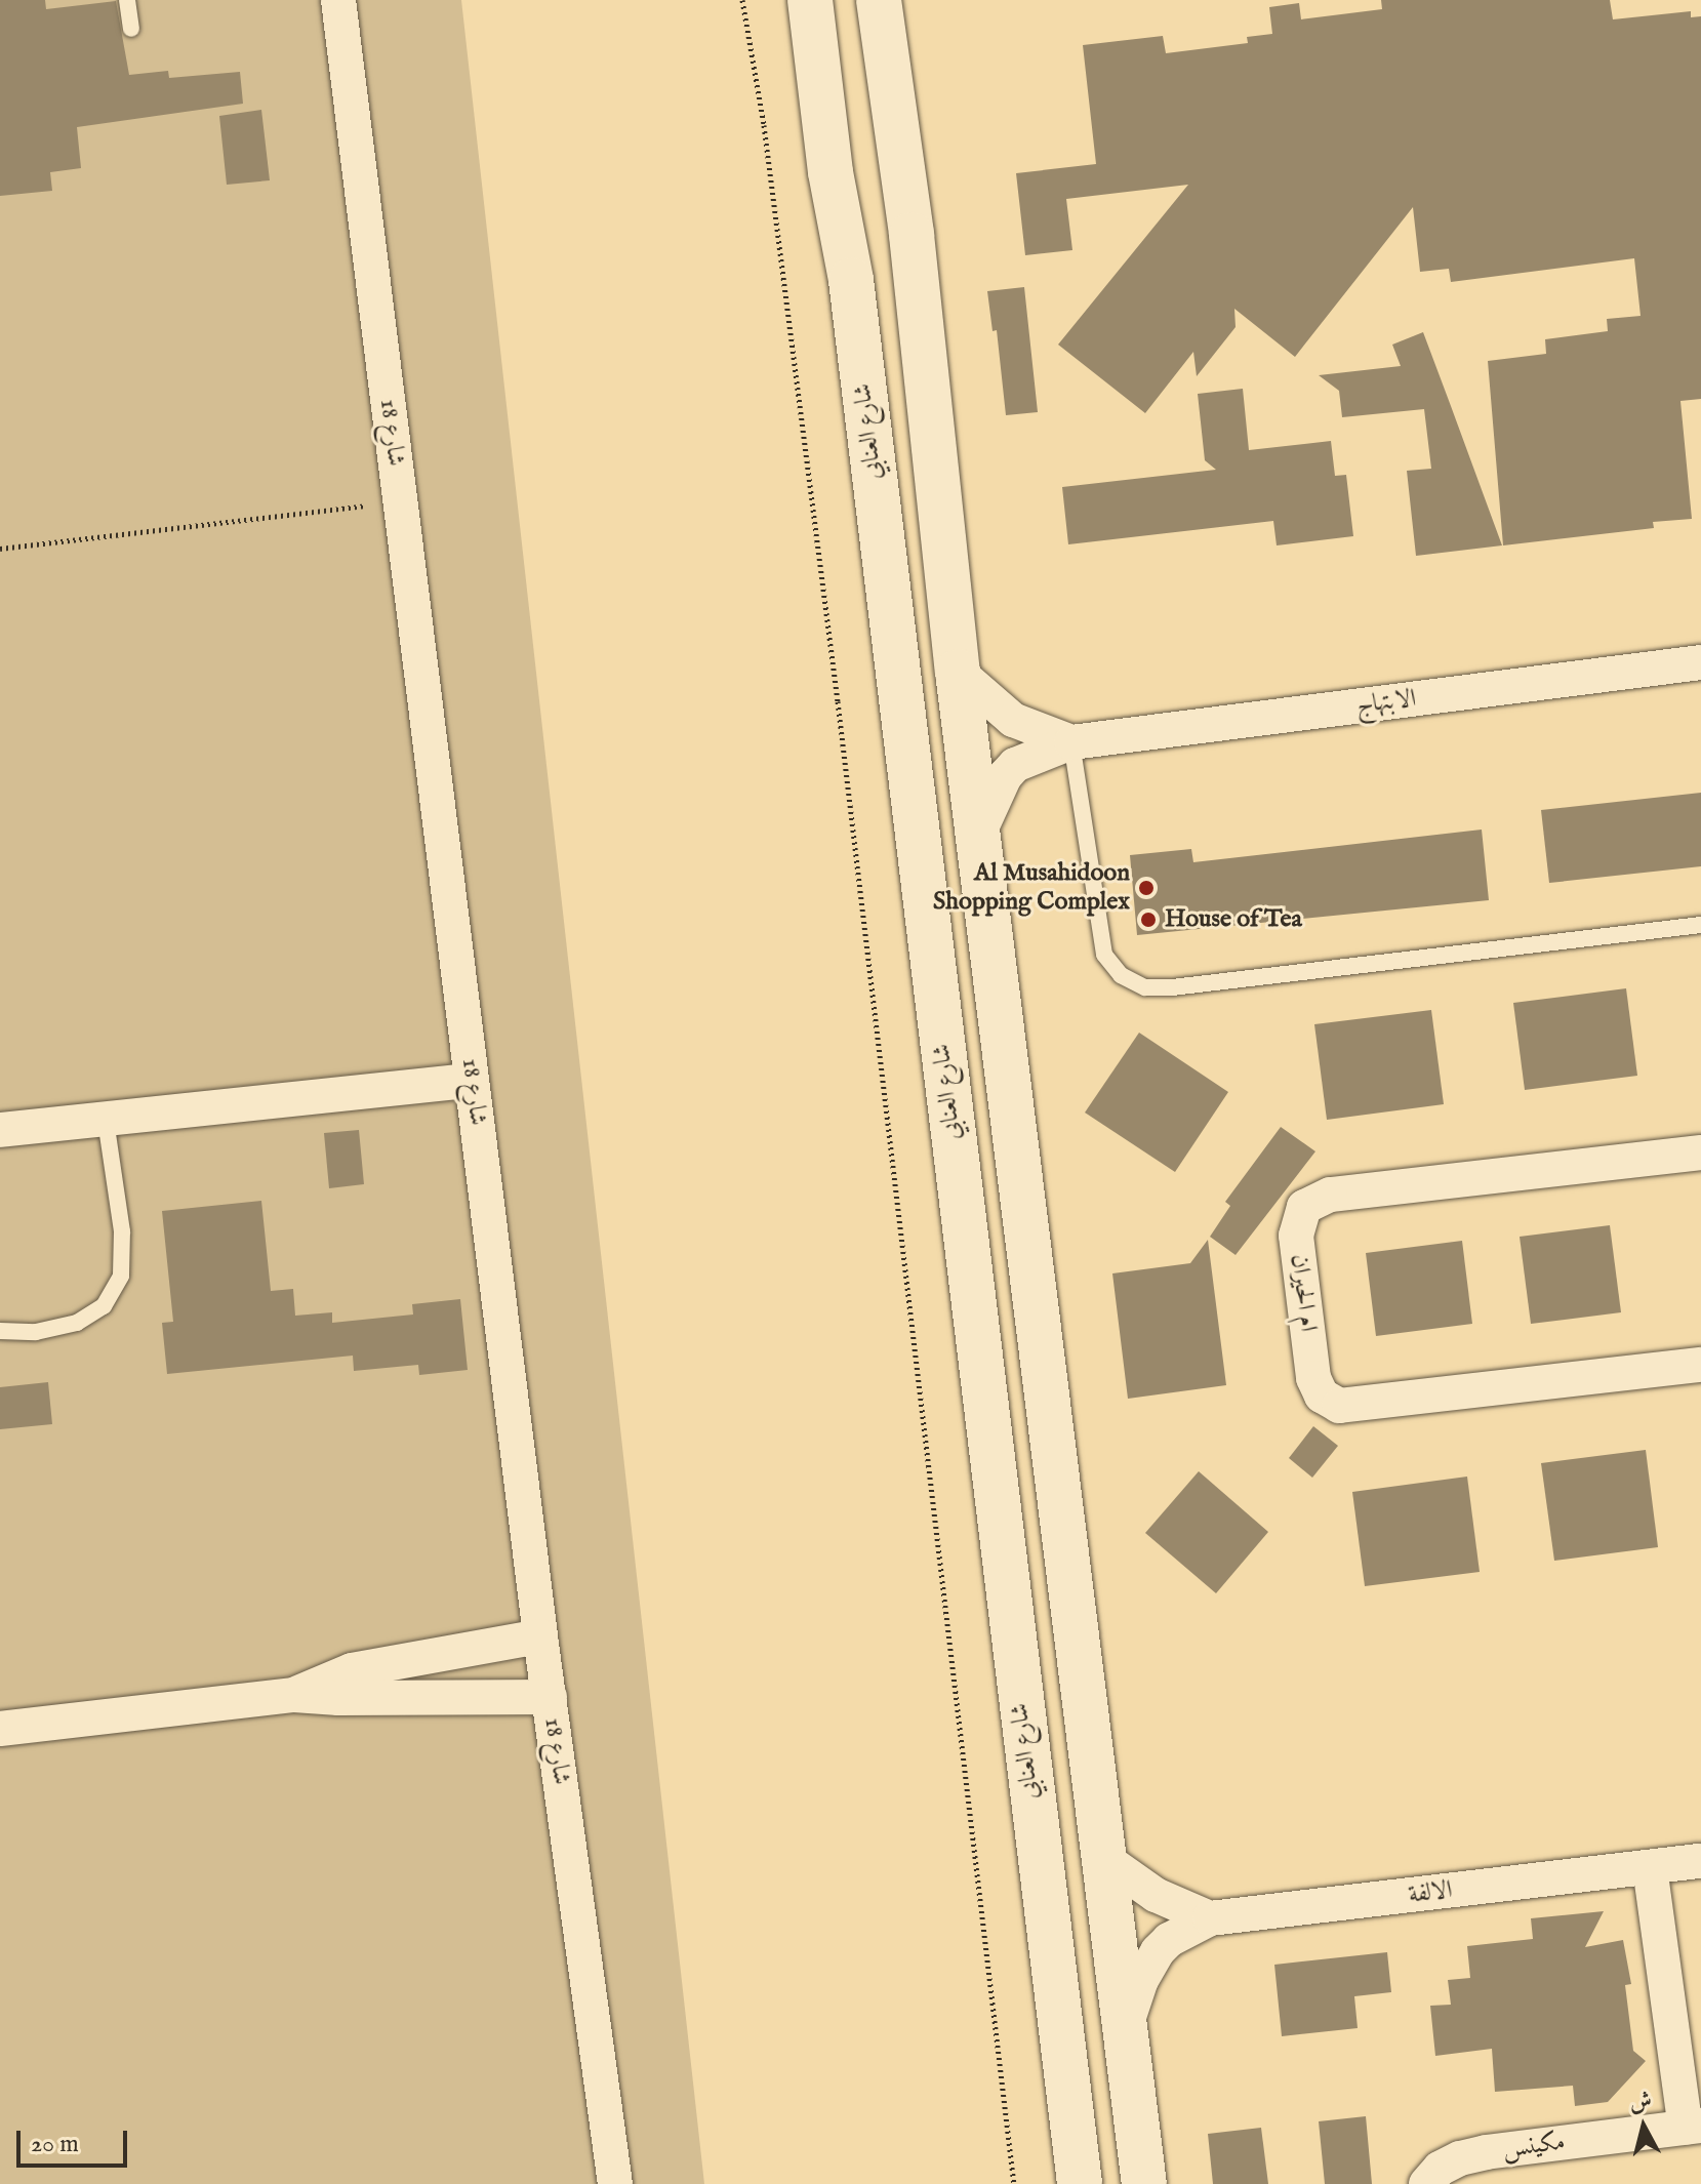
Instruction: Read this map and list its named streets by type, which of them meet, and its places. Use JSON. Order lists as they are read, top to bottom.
{
  "streets": {
    "street": [
      "شارع العنابي",
      "شارع 18",
      "الابتهاج",
      "ام الحيران",
      "الالفة",
      "مكينس"
    ]
  },
  "places": ["Al Musahidoon Shopping Complex", "House of Tea"],
  "scale_bar": "20 m",
  "north": "top"
}
